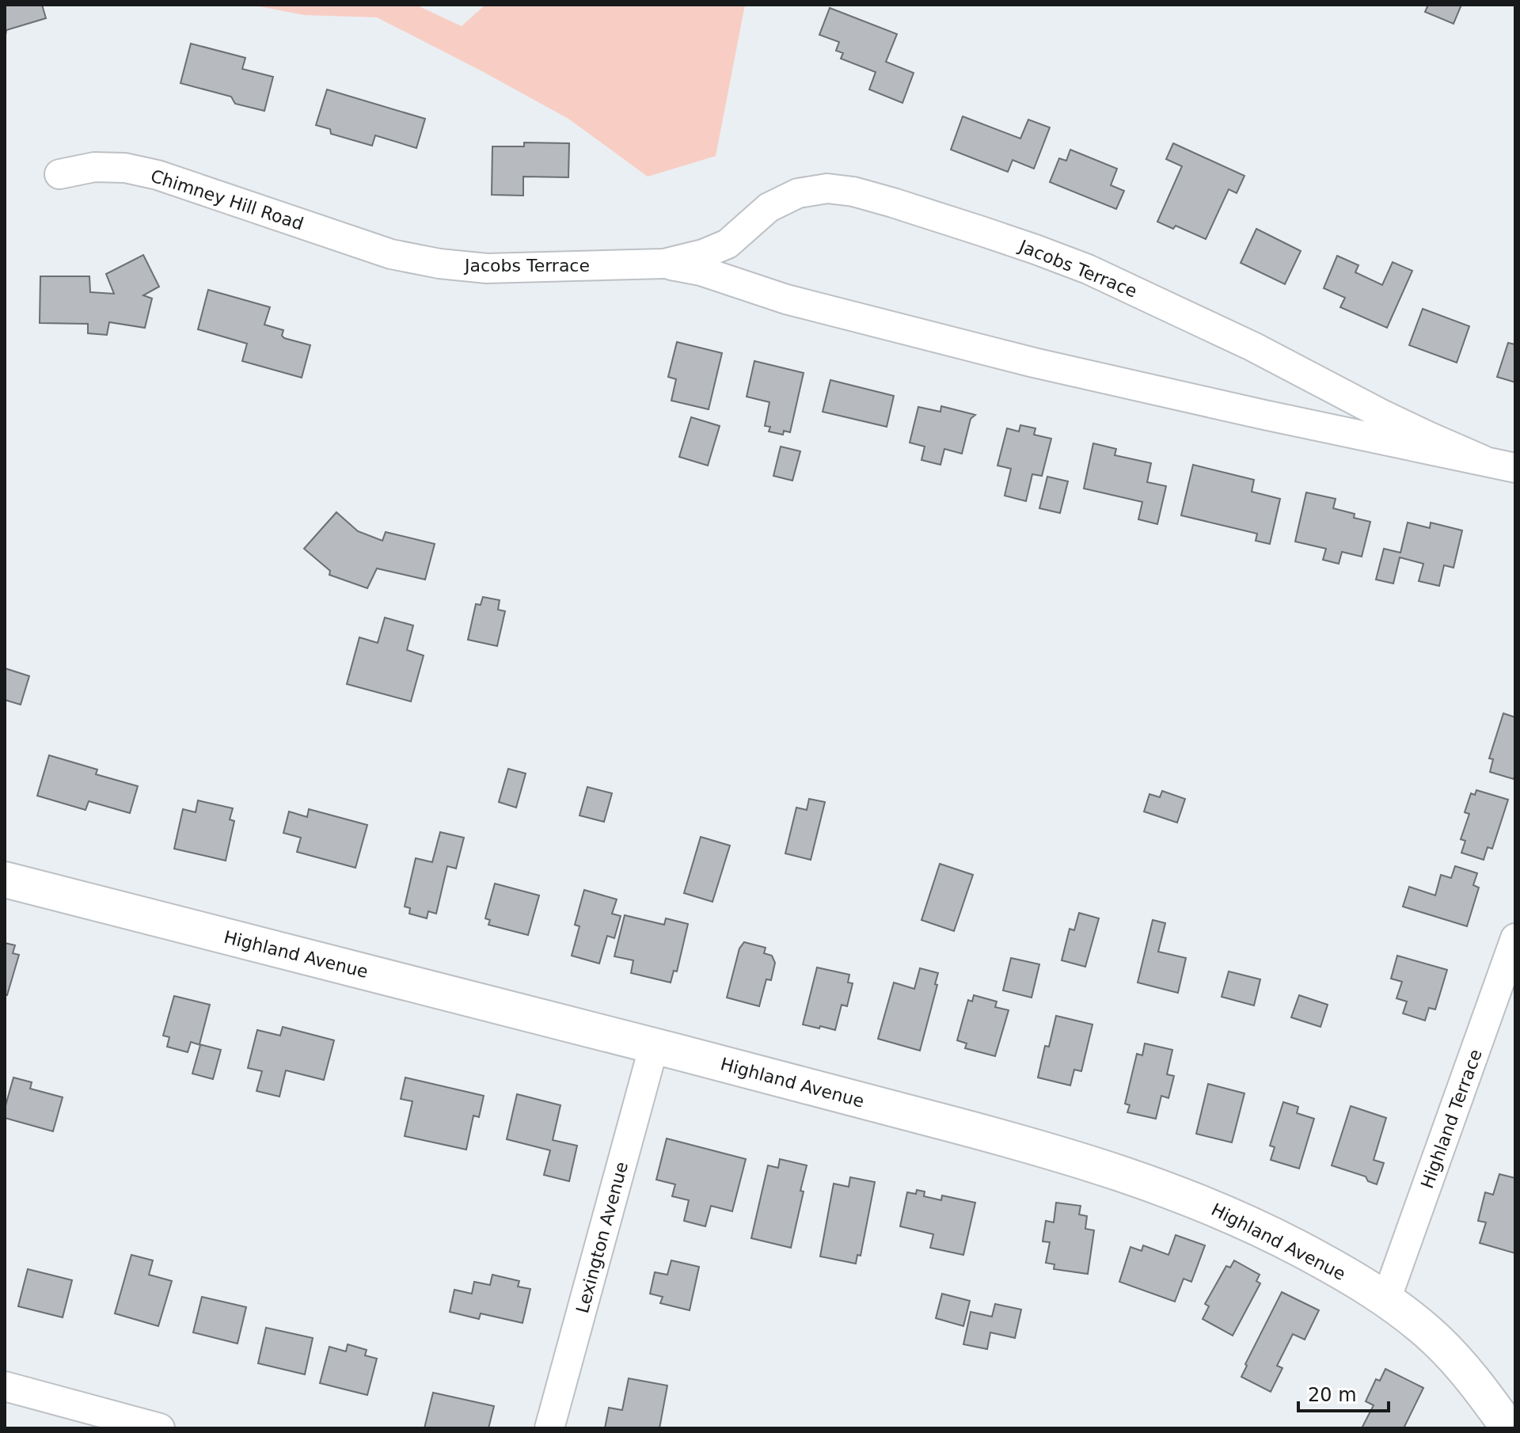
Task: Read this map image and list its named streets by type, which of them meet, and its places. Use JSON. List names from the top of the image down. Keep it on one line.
{"streets":{"street":["Chimney Hill Road","Jacobs Terrace","Highland Avenue","Highland Terrace","Lexington Avenue"]},"crossings":[["Chimney Hill Road","Jacobs Terrace"],["Highland Avenue","Highland Terrace"],["Highland Avenue","Lexington Avenue"]],"scale_bar":"20 m"}
